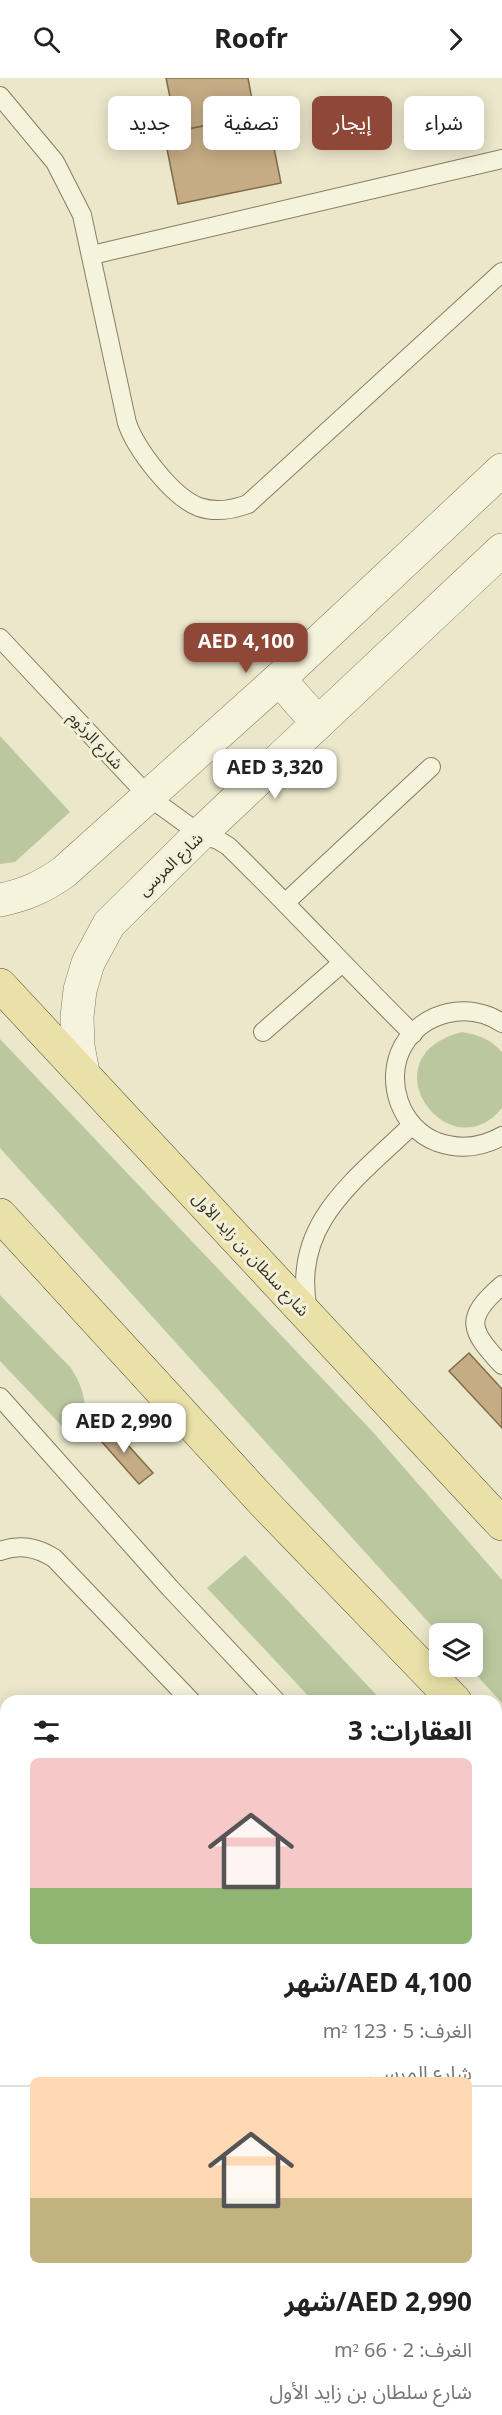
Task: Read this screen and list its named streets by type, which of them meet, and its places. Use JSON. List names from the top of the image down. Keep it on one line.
{"streets":{"main road":["شارع سلطان بن زايد الأول"],"street":["شارع المرسى"],"lane":["شارع الردُوم"]},"crossings":[["شارع الردُوم","شارع المرسى"],["شارع المرسى","شارع سلطان بن زايد الأول"]],"page":{"header":"Roofr","chip":["شراء","إيجار","تصفية","جديد"],"price":["AED 4,100","AED 3,320","AED 2,990"],"heading":"العقارات: 3","list":[{"name":"AED 4,100/شهر","note":"الغرف: 5 · 123 m² · شارع المرسى"},{"name":"AED 2,990/شهر","note":"الغرف: 2 · 66 m² · شارع سلطان بن زايد الأول"}]}}
